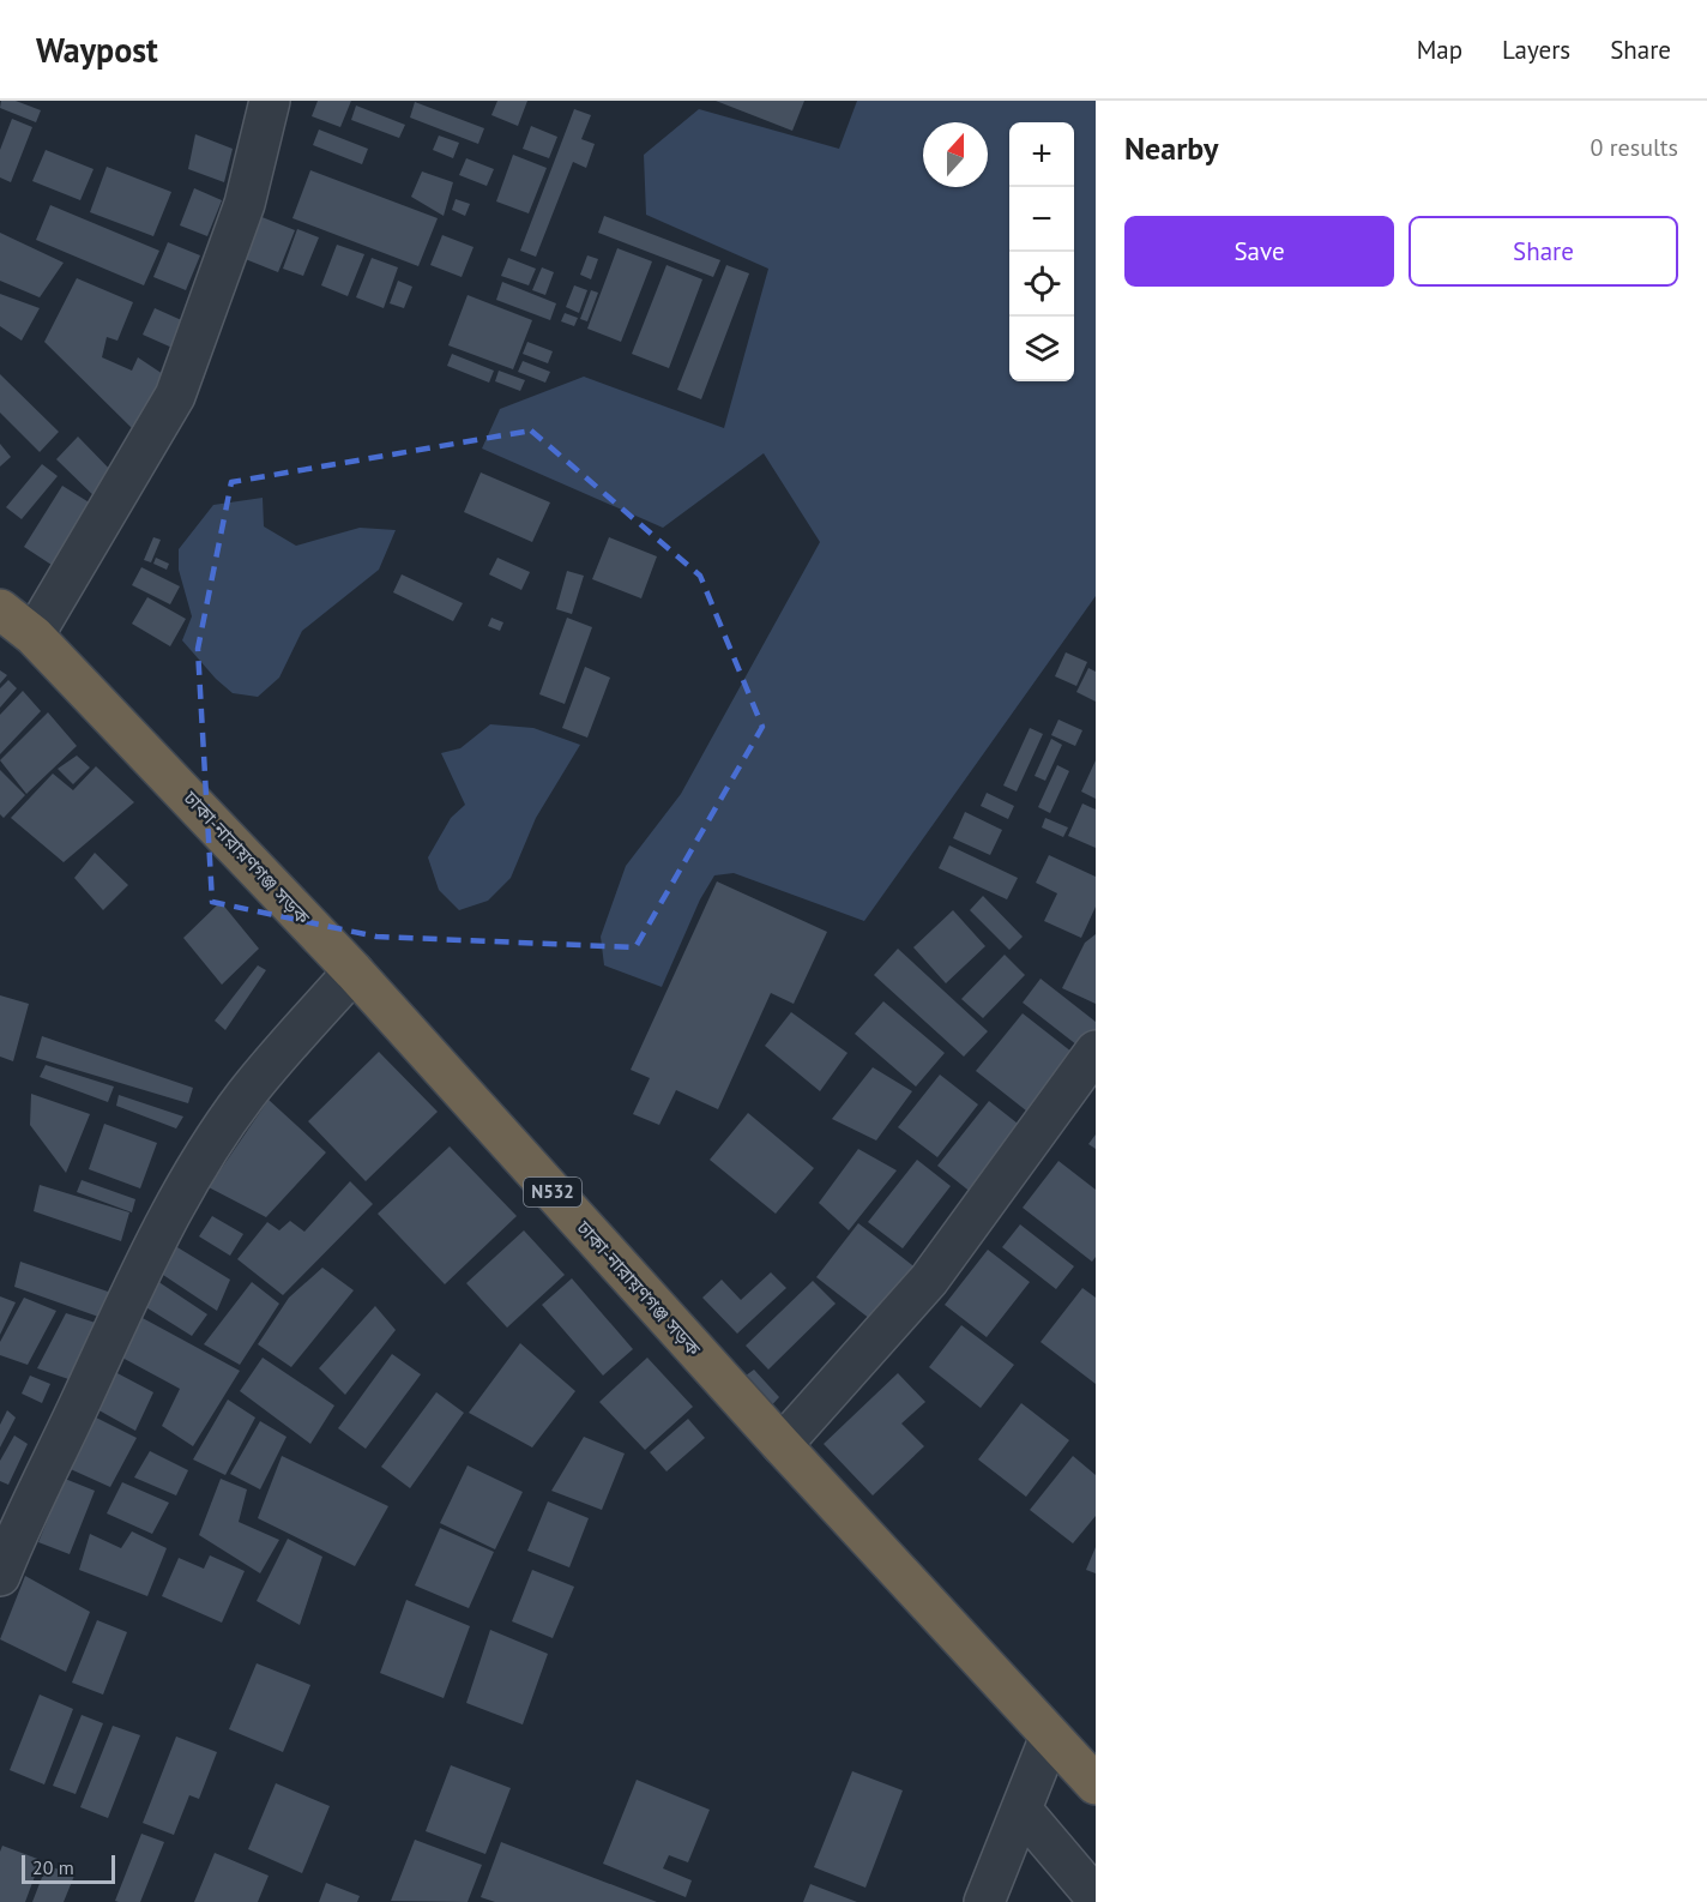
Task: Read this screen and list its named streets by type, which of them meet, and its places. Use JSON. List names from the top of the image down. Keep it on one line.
{"streets":{"highway":["ঢাকা-নারায়ণগঞ্জ সড়ক","N532"]},"scale_bar":"20 m","north":"top","page":{"header":"Waypost","nav":["Map","Layers","Share"],"heading":["Nearby","0 results"],"map_buttons":["+","−"],"buttons":["Save","Share"],"scale":"20 m"}}
